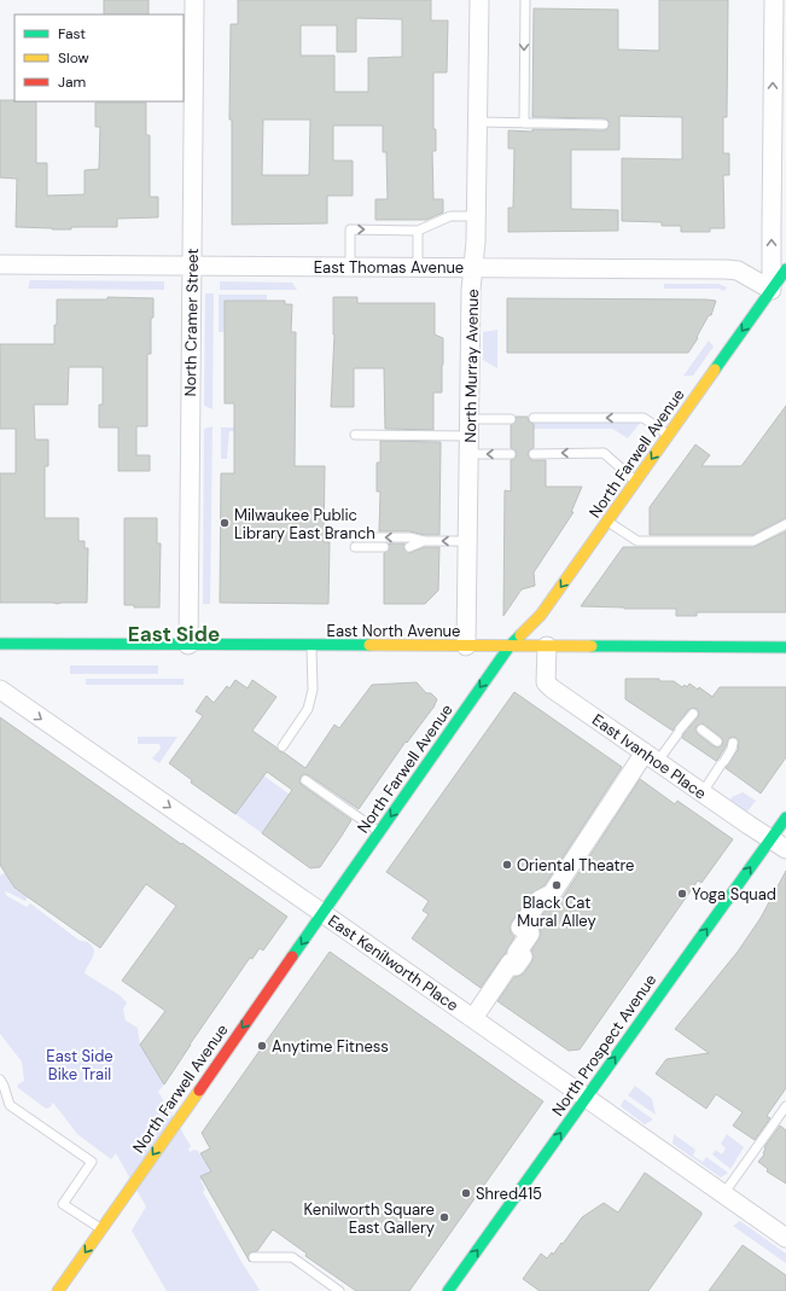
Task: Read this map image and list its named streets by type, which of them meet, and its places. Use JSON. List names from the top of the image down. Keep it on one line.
{"streets":{"main road":["North Farwell Avenue","East North Avenue","North Prospect Avenue"],"street":["East Thomas Avenue","North Cramer Street","North Murray Avenue","East Ivanhoe Place","East Kenilworth Place"]},"crossings":[["East Thomas Avenue","North Cramer Street"],["East Thomas Avenue","North Murray Avenue"],["East Thomas Avenue","North Farwell Avenue"],["North Cramer Street","East North Avenue"],["North Murray Avenue","East North Avenue"],["North Farwell Avenue","East North Avenue"],["North Farwell Avenue","East Kenilworth Place"],["East North Avenue","East Ivanhoe Place"],["East Ivanhoe Place","North Prospect Avenue"],["East Kenilworth Place","North Prospect Avenue"]],"one_way":["North Farwell Avenue","East Kenilworth Place","North Prospect Avenue"],"districts":["East Side"],"parks":["East Side Bike Trail"],"places":["Milwaukee Public Library East Branch","Oriental Theatre","Black Cat Mural Alley","Yoga Squad","Anytime Fitness","Shred415","Kenilworth Square East Gallery"],"legend":["Fast","Slow","Jam"]}
